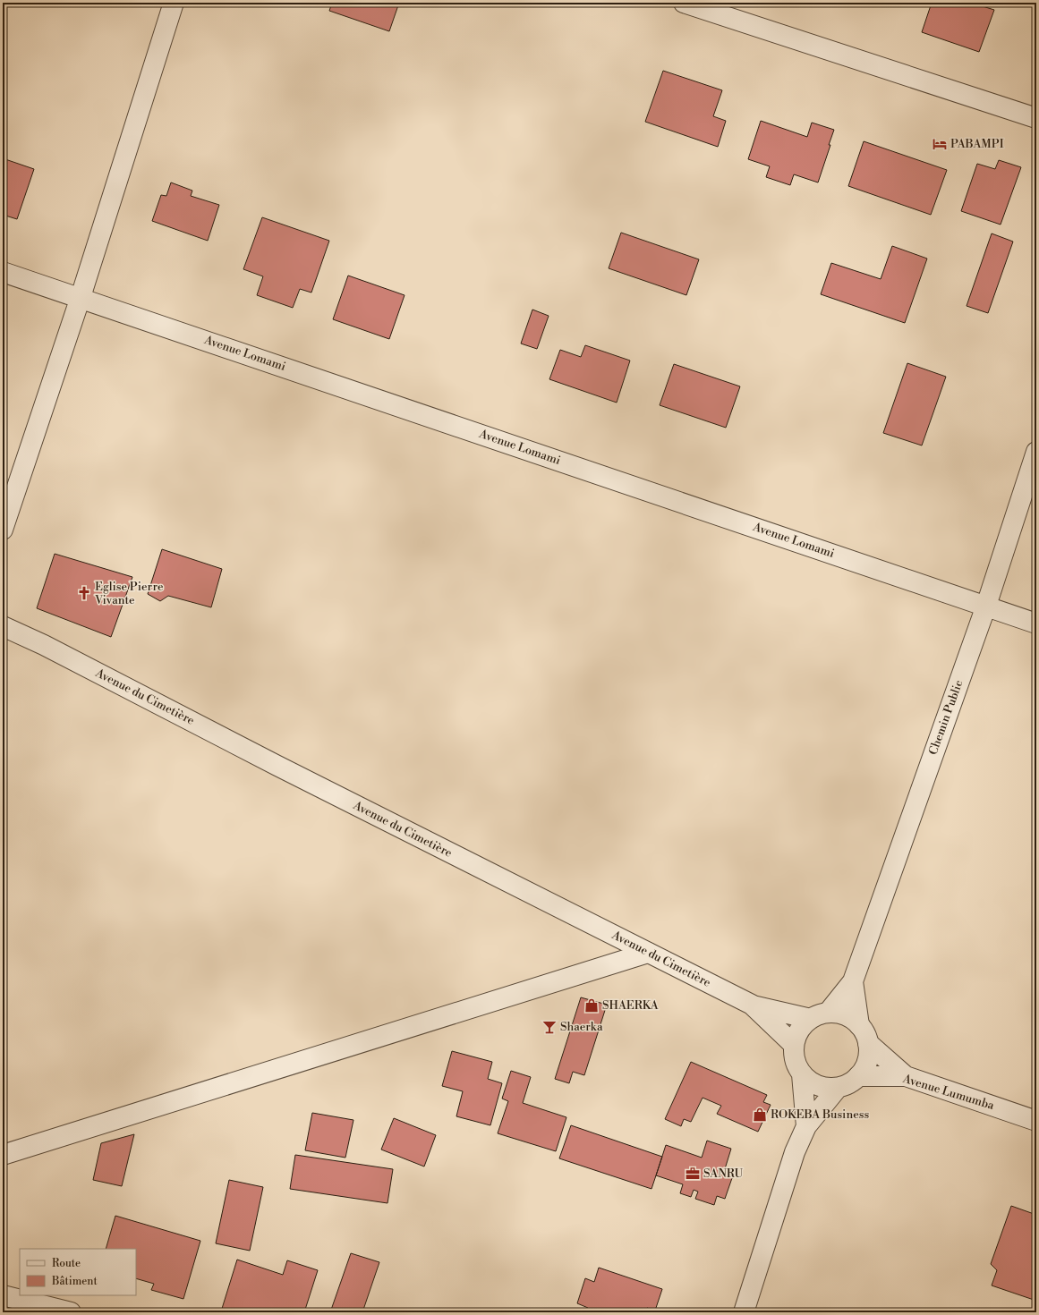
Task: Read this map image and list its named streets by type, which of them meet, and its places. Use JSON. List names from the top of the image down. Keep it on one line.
{"streets":{"street":["Avenue Lomami","Avenue du Cimetière","Chemin Public","Avenue Lumumba"]},"crossings":[["Avenue Lomami","Chemin Public"],["Avenue du Cimetière","Avenue Lumumba"]],"places":{"hotel":["PABAMPI"],"church":["Eglise Pierre Vivante"],"shop":["SHAERKA","ROKEBA Business"],"bar":["Shaerka"],"office":["SANRU"]},"legend":["Route","Bâtiment"]}
